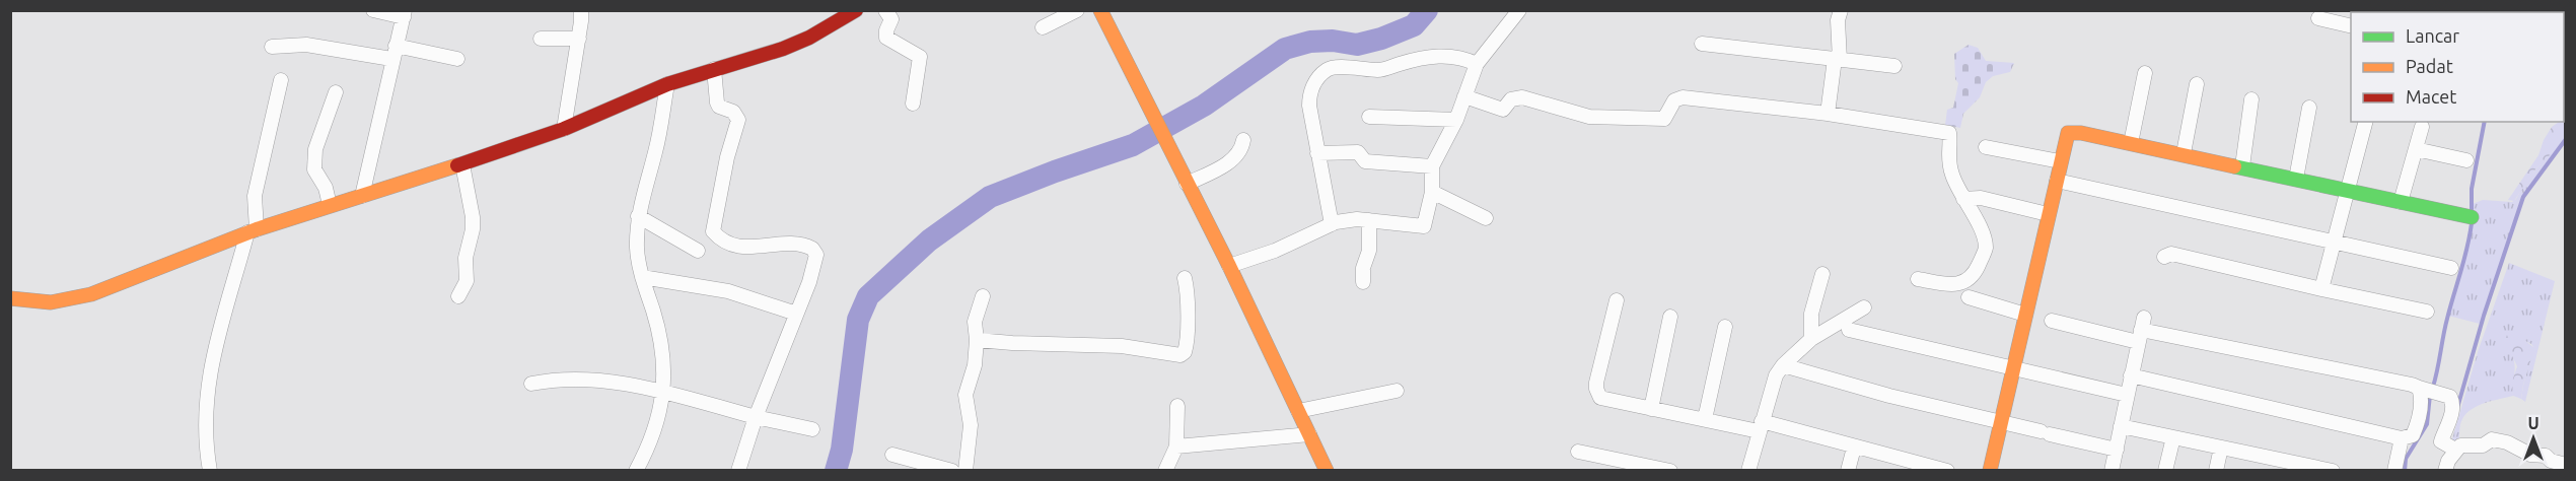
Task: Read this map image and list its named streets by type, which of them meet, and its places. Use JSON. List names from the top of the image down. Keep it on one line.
{"legend":["Lancar","Padat","Macet"],"north":"top"}
